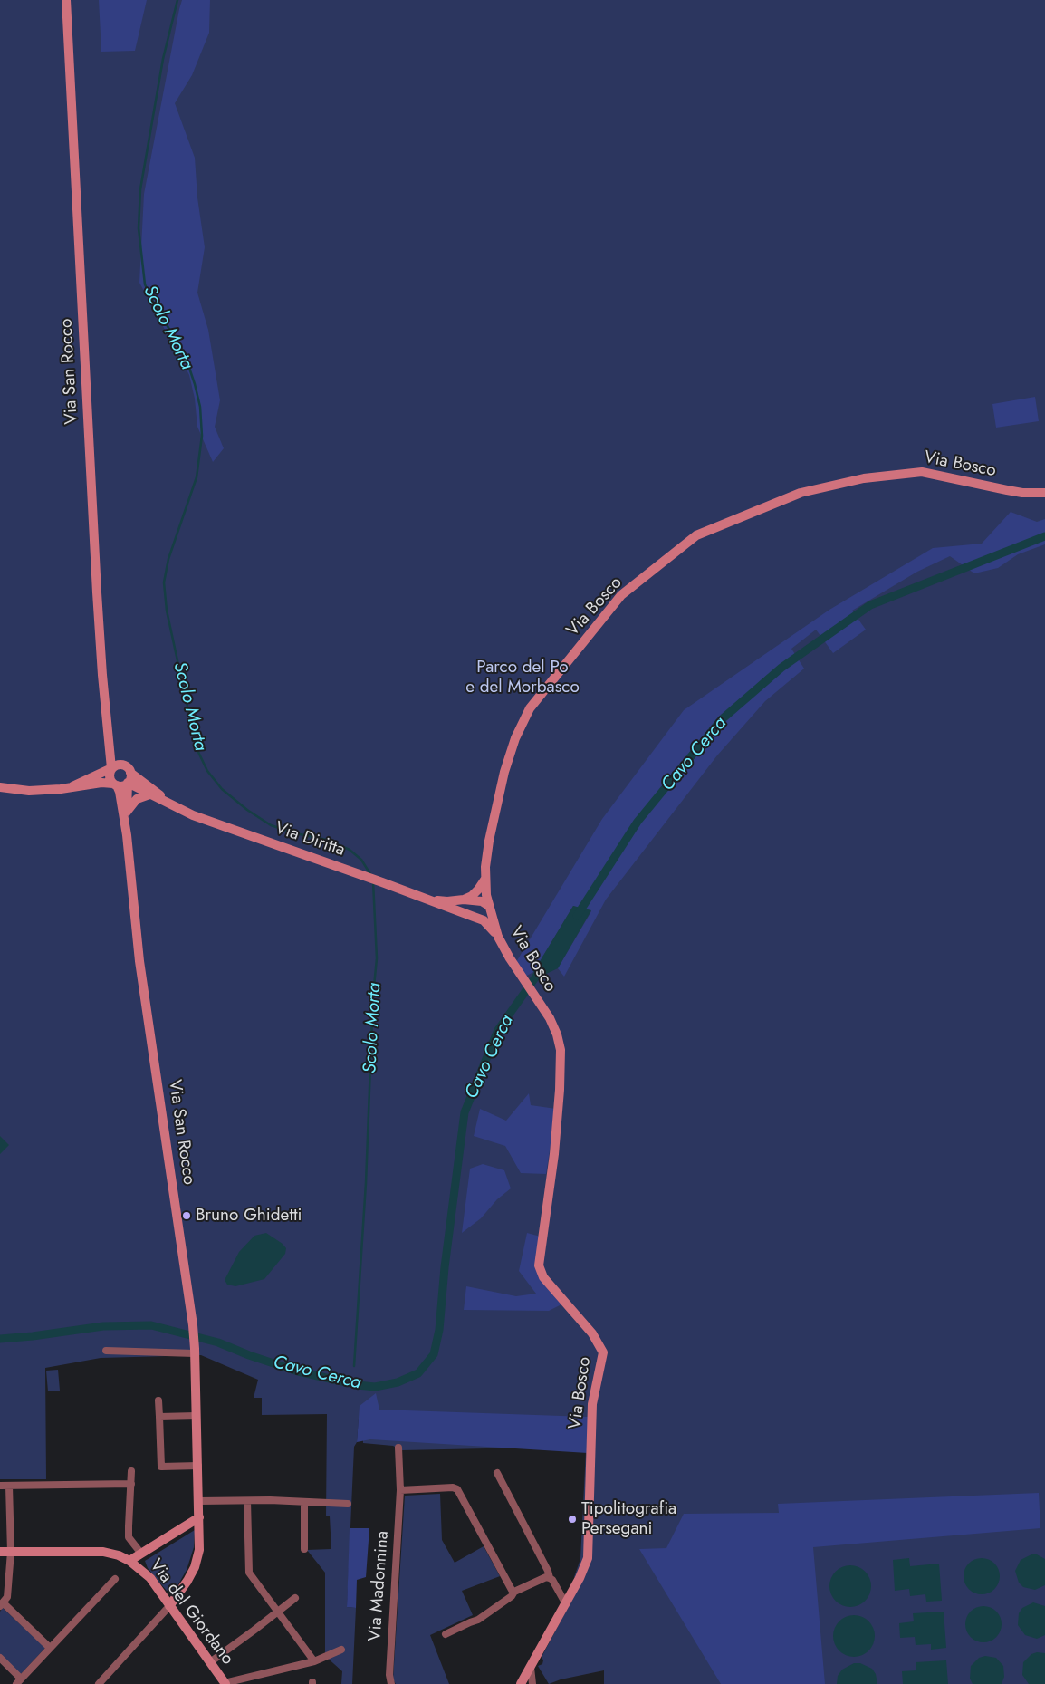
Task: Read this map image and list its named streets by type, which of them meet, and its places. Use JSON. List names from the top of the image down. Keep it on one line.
{"streets":{"street":["Via San Rocco","Via Bosco","Via Diritta","Via Madonnina","Via del Giordano"]},"crossings":[["Via San Rocco","Via Diritta"],["Via San Rocco","Via del Giordano"],["Via Bosco","Via Diritta"]],"water":["Scolo Morta","Cavo Cerca"],"parks":["Parco del Po e del Morbasco"],"places":["Bruno Ghidetti","Tipolitografia Persegani"]}
